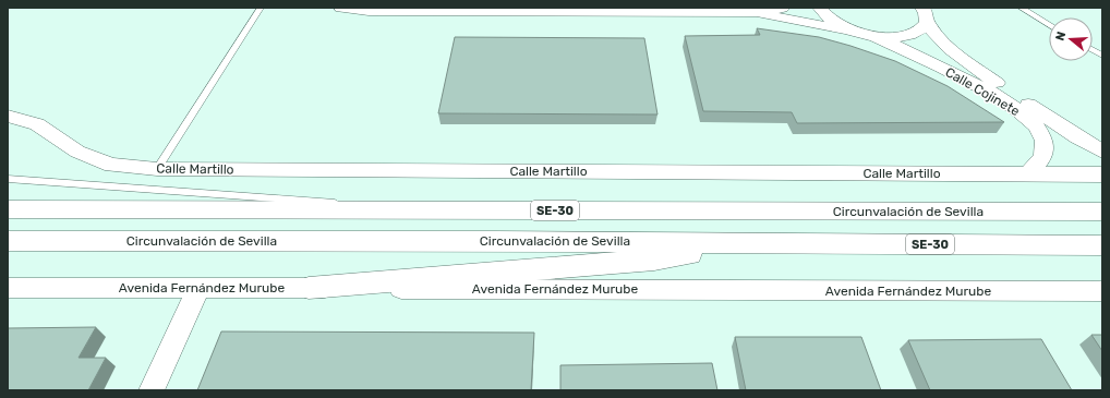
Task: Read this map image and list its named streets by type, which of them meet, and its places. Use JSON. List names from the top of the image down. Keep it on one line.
{"streets":{"highway":["SE-30","Circunvalación de Sevilla"],"street":["Calle Cojinete","Calle Martillo","Avenida Fernández Murube"]},"crossings":[["Calle Cojinete","Calle Martillo"]],"north":"left"}
